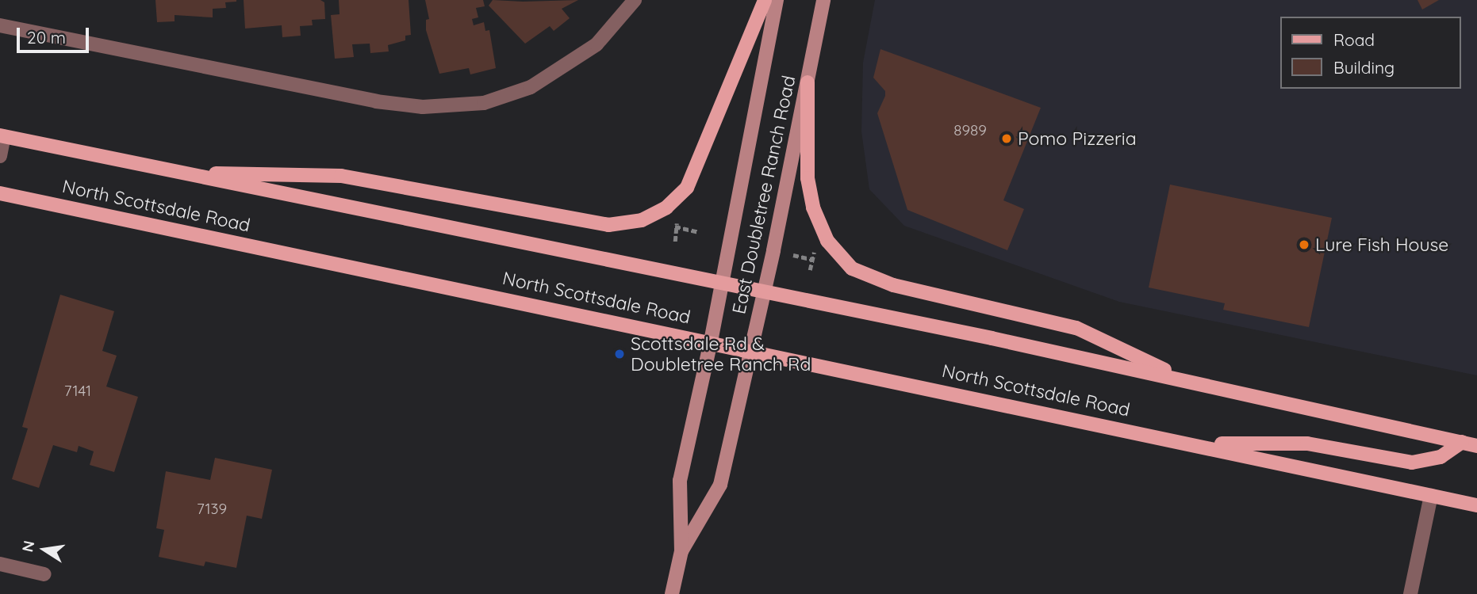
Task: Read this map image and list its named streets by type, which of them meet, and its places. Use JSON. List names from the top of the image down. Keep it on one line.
{"streets":{"main road":["East Doubletree Ranch Road","North Scottsdale Road"]},"crossings":[["East Doubletree Ranch Road","North Scottsdale Road"]],"places":["Pomo Pizzeria","Lure Fish House","Scottsdale Rd & Doubletree Ranch Rd"],"house_numbers":["8989","7141","7139"],"legend":["Road","Building"],"scale_bar":"20 m","north":"left"}
